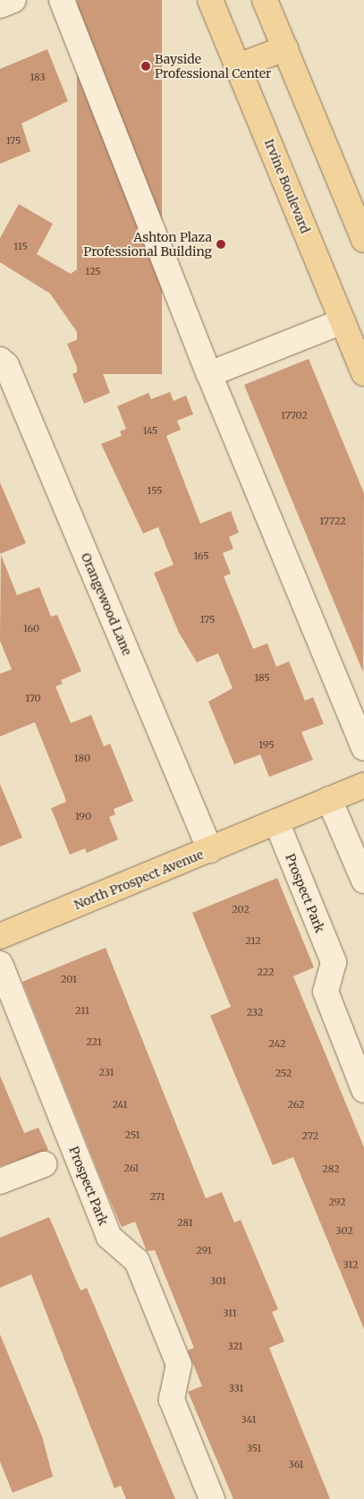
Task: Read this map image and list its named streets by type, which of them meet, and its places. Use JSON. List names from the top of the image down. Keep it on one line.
{"streets":{"main road":["Irvine Boulevard","North Prospect Avenue"],"street":["Orangewood Lane","Prospect Park"]},"crossings":[["Orangewood Lane","North Prospect Avenue"],["North Prospect Avenue","Prospect Park"]],"places":["Bayside Professional Center","Ashton Plaza Professional Building"],"house_numbers":["183","175","115","125","17702","145","155","17722","165","175","160","185","170","195","180","190","202","212","222","201","211","232","221","242","231","252","241","262","251","272","261","282","271","292","281","302","291","312","301","311","321","331","341","351","361"]}
